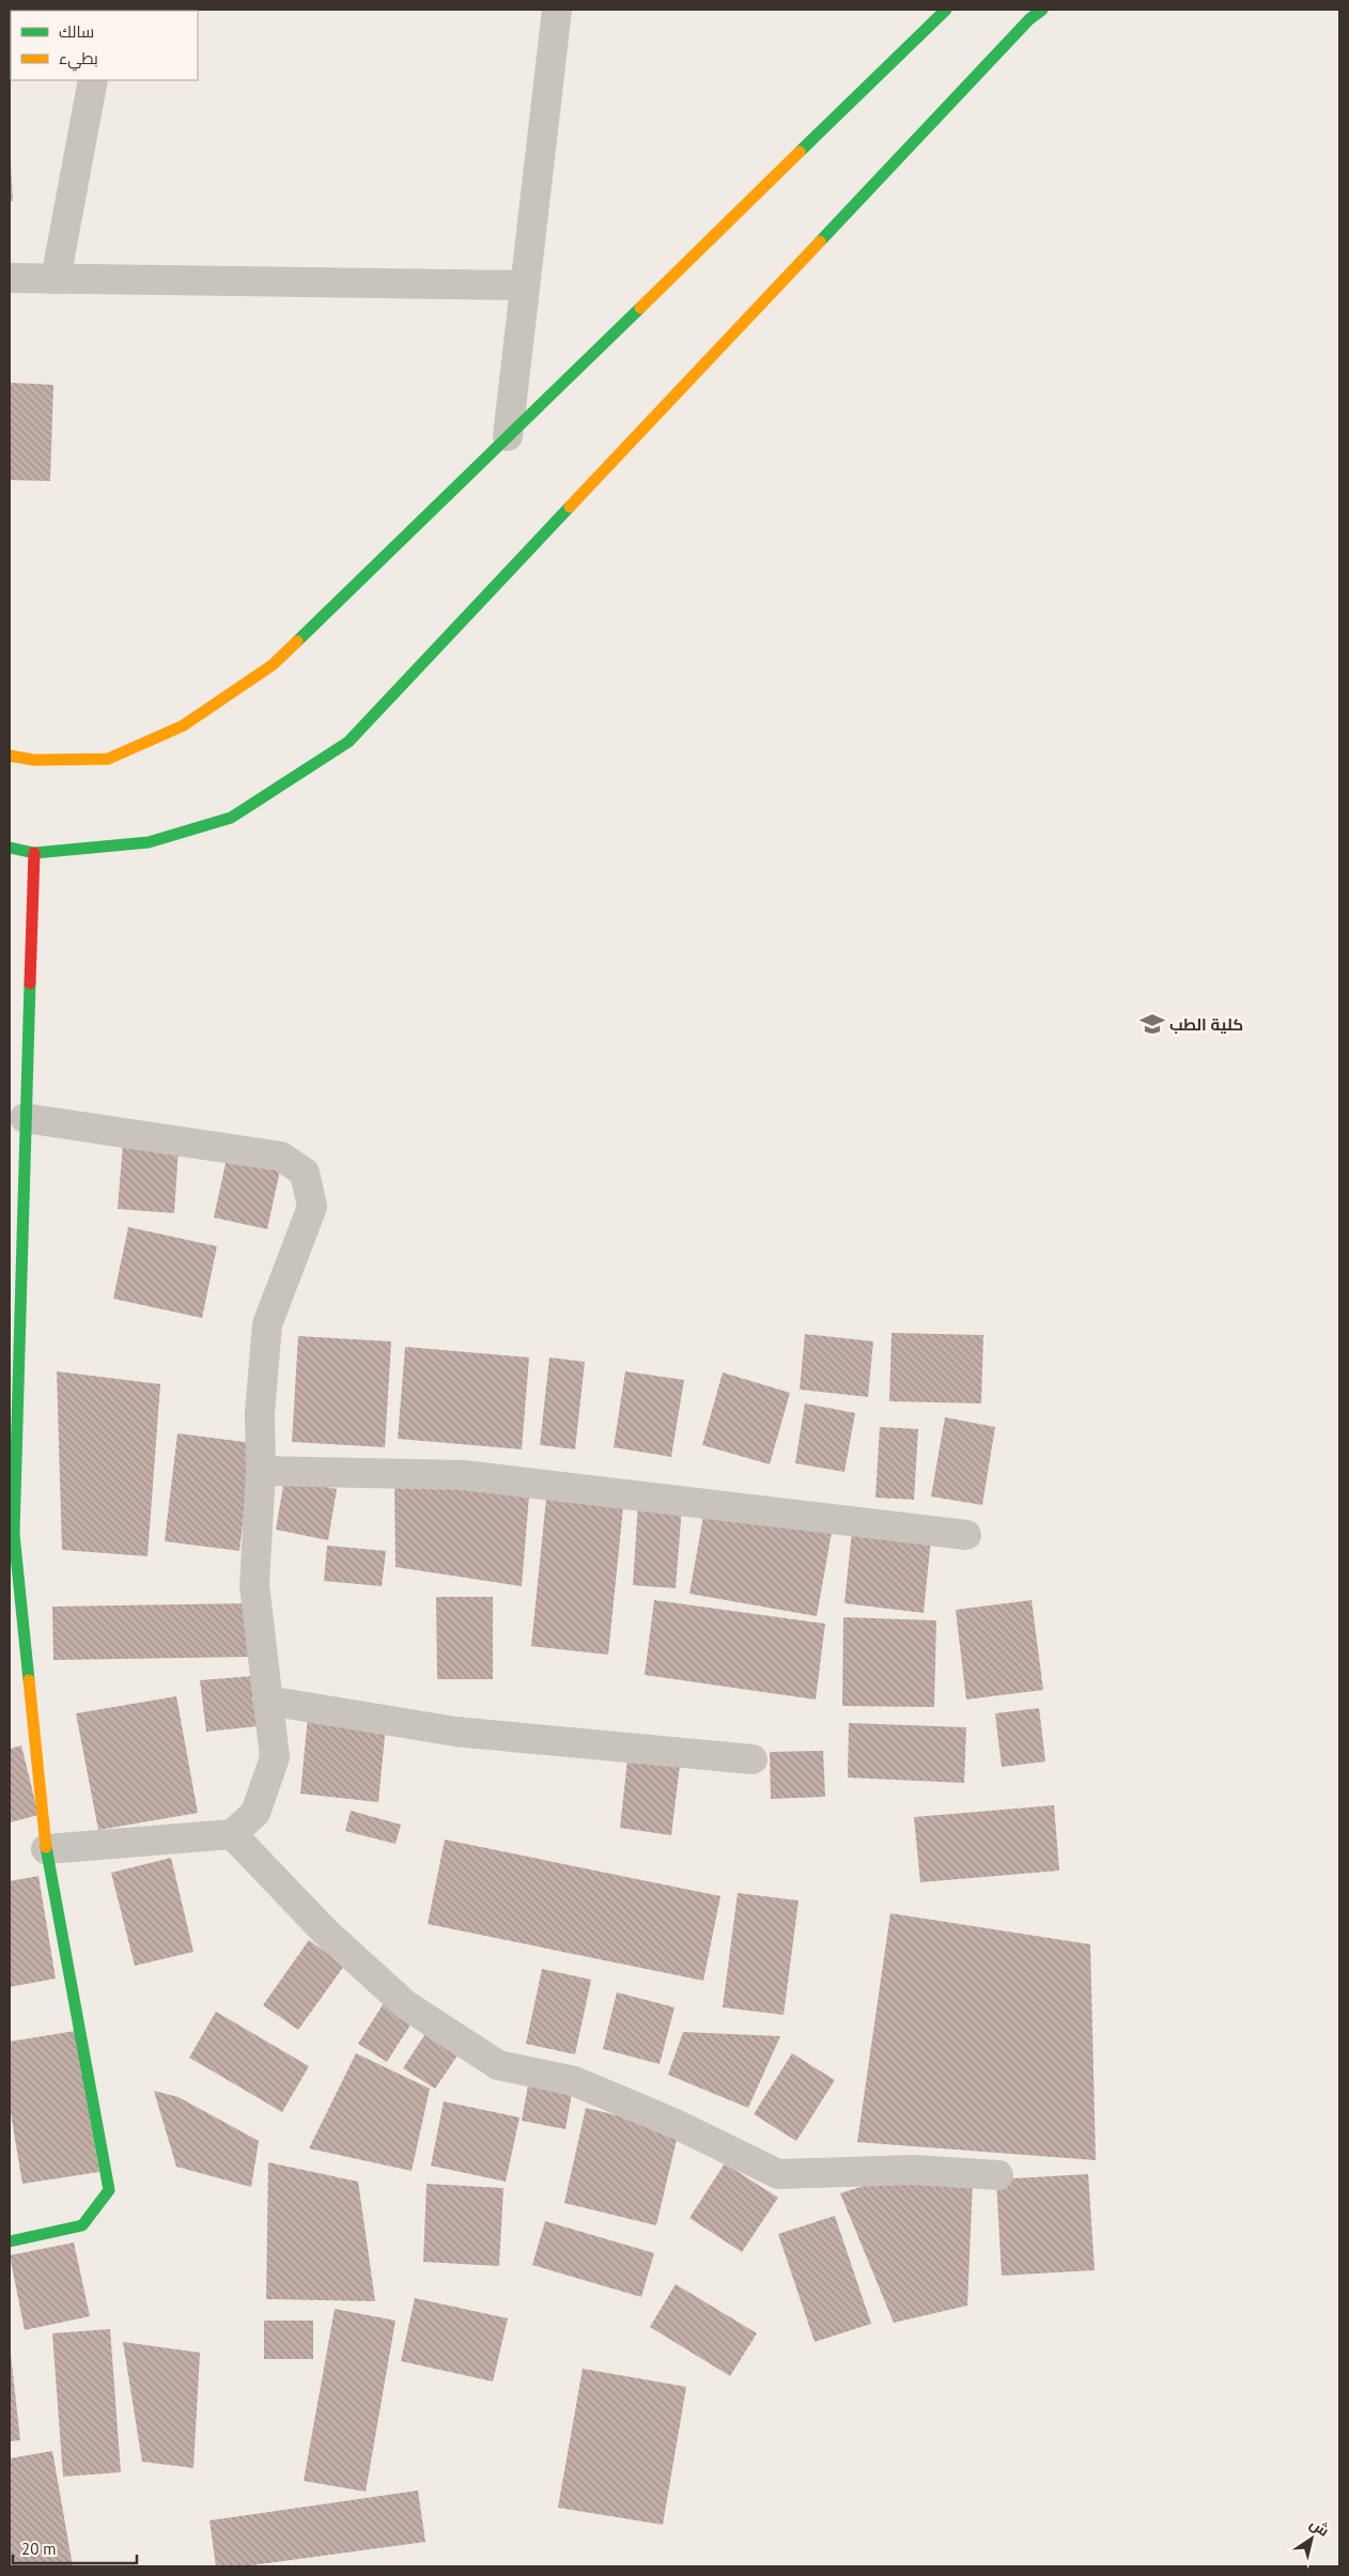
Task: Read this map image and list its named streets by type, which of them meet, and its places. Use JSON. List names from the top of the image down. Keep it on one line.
{"places":{"school or university":["كلية الطب"]},"legend":["سالك","بطيء"],"scale_bar":"20 m","north":"top right"}
